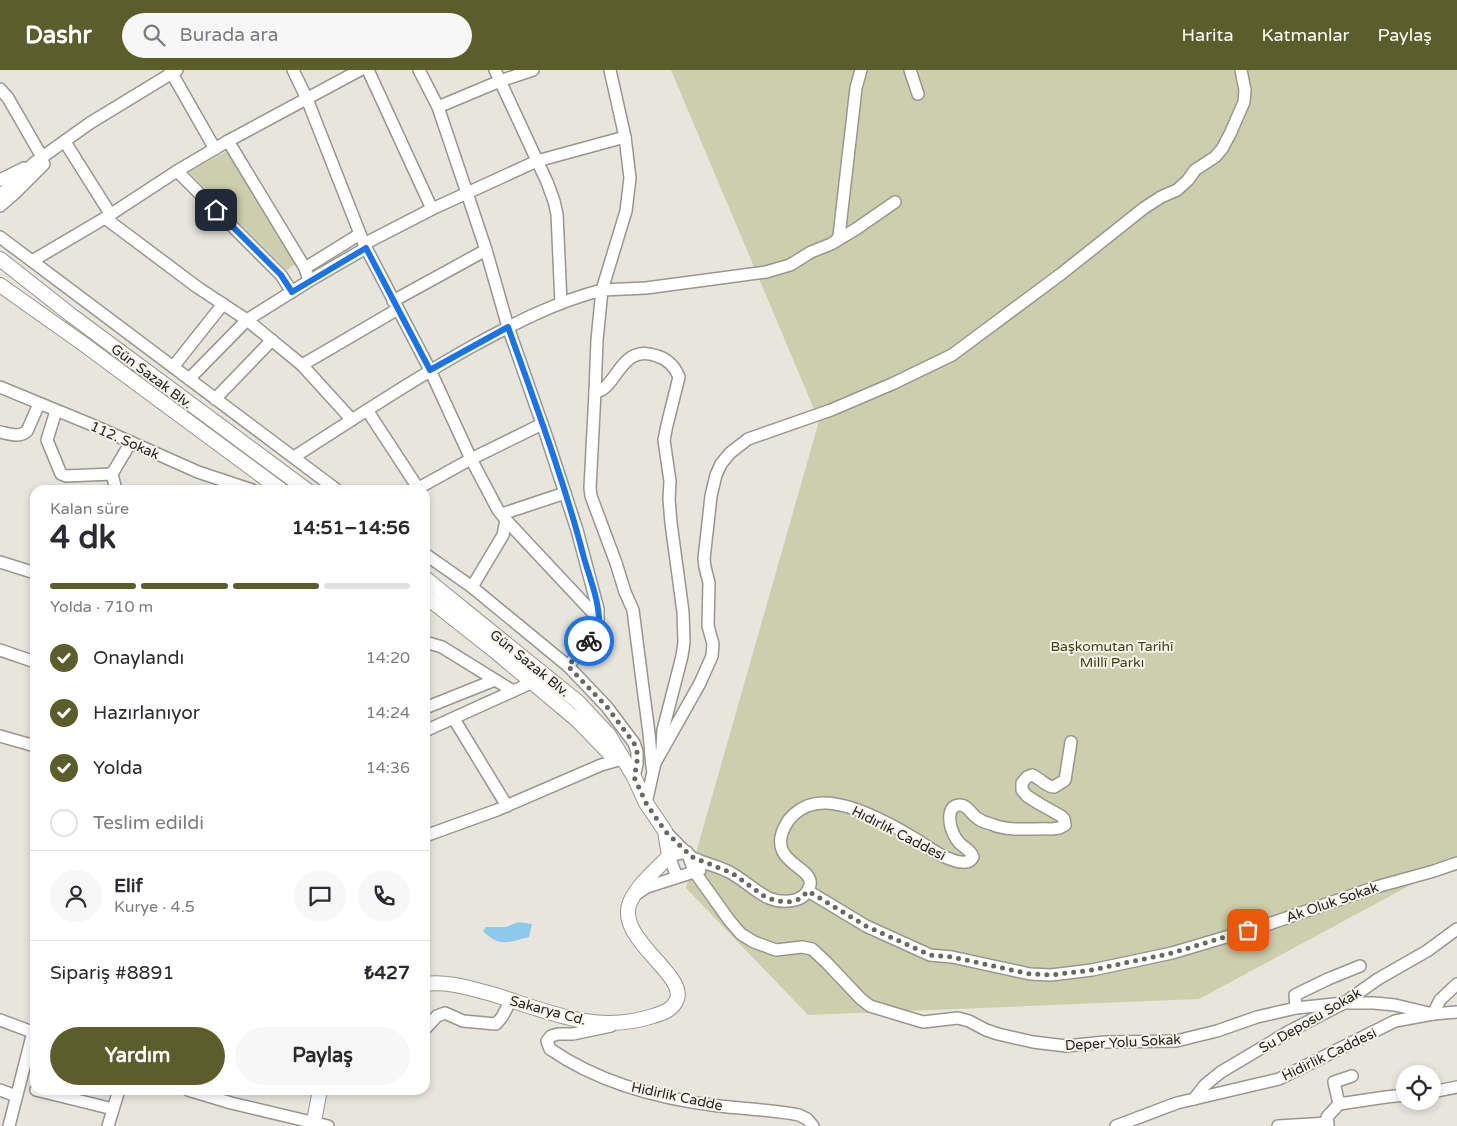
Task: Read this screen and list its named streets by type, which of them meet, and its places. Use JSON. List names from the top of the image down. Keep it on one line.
{"streets":{"main road":["Gün Sazak Blv.","Sakarya Cd."],"street":["112. Sokak","Hıdırlık Caddesi","Ak Oluk Sokak","Su Deposu Sokak","Deper Yolu Sokak","Hidirlik Caddesi","Hidirlik Cadde"]},"crossings":[["Hıdırlık Caddesi","Ak Oluk Sokak"],["Sakarya Cd.","Hidirlik Cadde"],["Su Deposu Sokak","Deper Yolu Sokak"],["Su Deposu Sokak","Hidirlik Caddesi"],["Deper Yolu Sokak","Hidirlik Caddesi"]],"parks":["Başkomutan Tarihî Millî Parkı"],"page":{"header":"Dashr","search":"Burada ara","nav":["Harita","Katmanlar","Paylaş"],"heading":["4 dk","Kalan süre","14:51–14:56"],"panel":["Elif","Kurye · 4.5","Sipariş #8891","₺427"],"bar":"Yolda · 710 m","list":[["Onaylandı","14:20"],["Hazırlanıyor","14:24"],["Yolda","14:36"],"Teslim edildi"],"buttons":["Yardım","Paylaş"]}}
